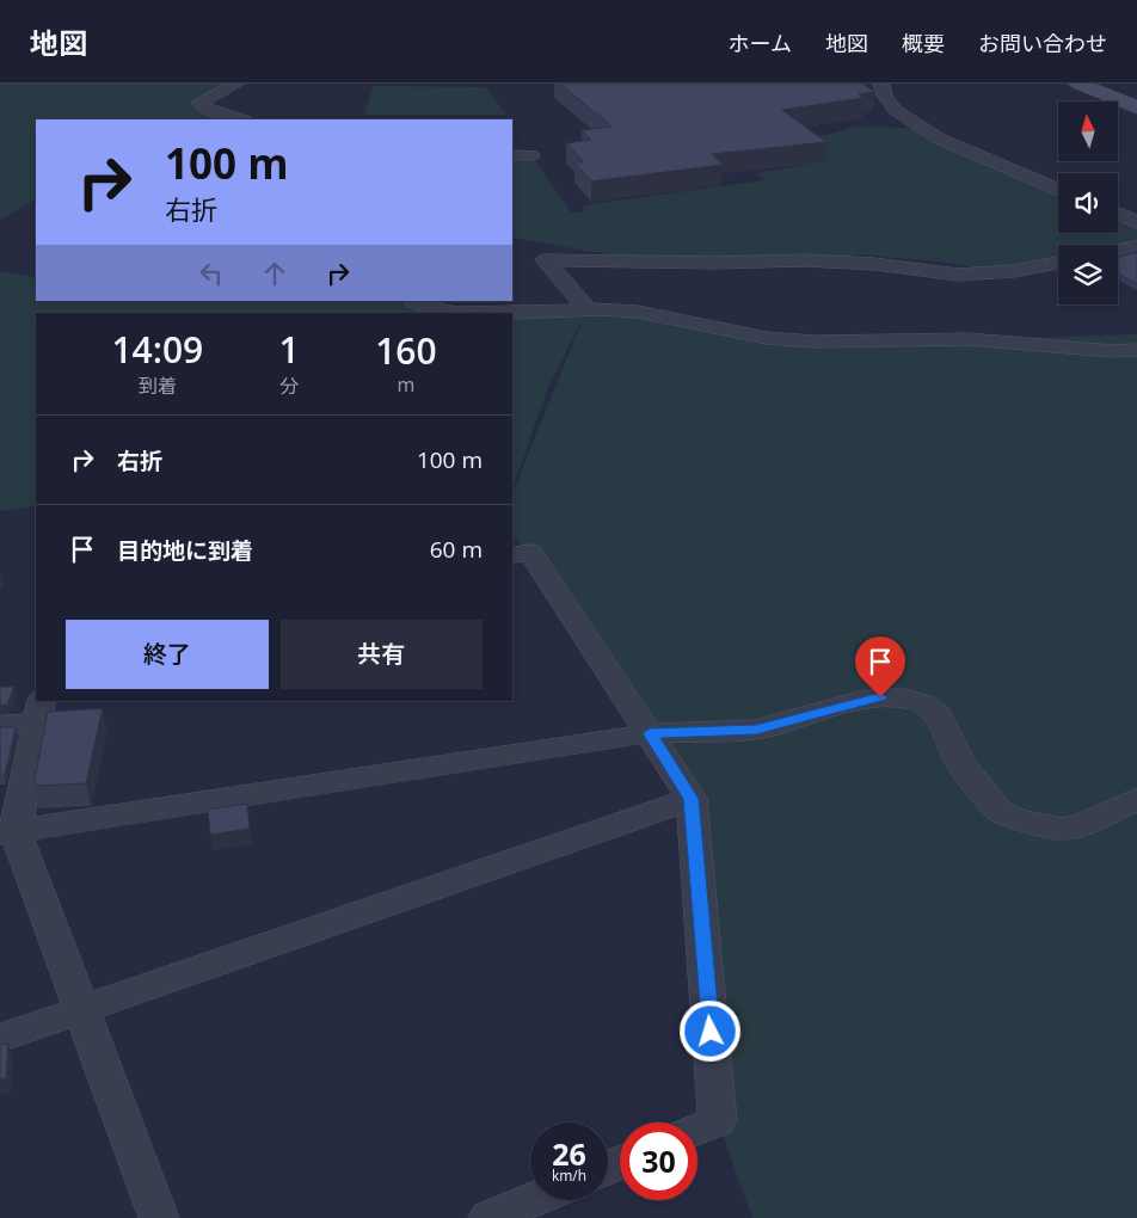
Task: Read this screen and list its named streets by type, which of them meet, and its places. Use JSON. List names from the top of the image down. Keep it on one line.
{"north":"top","page":{"header":"地図","nav":["ホーム","地図","概要","お問い合わせ"],"turn":["100 m","右折"],"eta":["14:09","到着","1","分","160","m"],"list":[{"name":"右折","value":"100 m"},{"name":"目的地に到着","value":"60 m"}],"buttons":["終了","共有"],"speed":"26 km/h","limit":"30"}}
